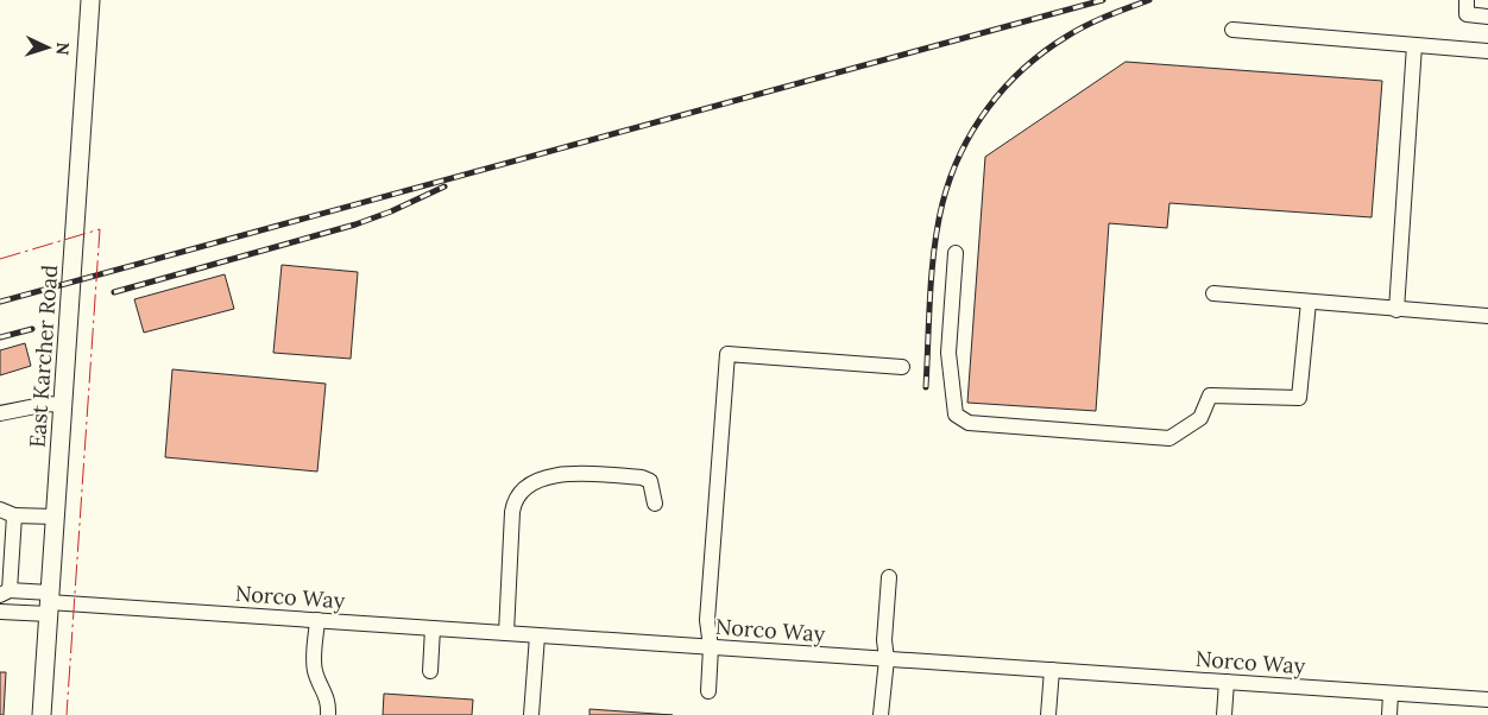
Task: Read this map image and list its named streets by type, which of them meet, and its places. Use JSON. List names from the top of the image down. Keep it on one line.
{"streets":{"main road":["East Karcher Road"],"street":["Norco Way"]},"crossings":[["East Karcher Road","Norco Way"]],"north":"right"}
